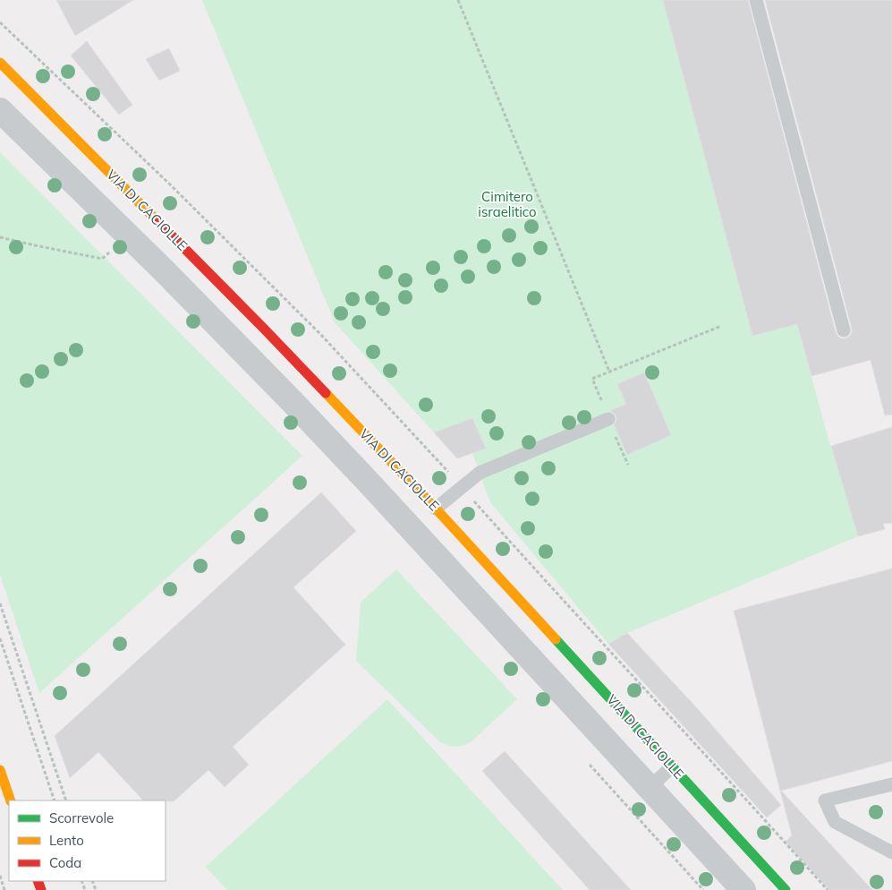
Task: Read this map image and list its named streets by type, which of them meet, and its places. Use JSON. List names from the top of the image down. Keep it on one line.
{"streets":{"street":["VIA DI CACIOLLE"]},"parks":["Cimitero israelitico"],"legend":["Scorrevole","Lento","Coda"]}
